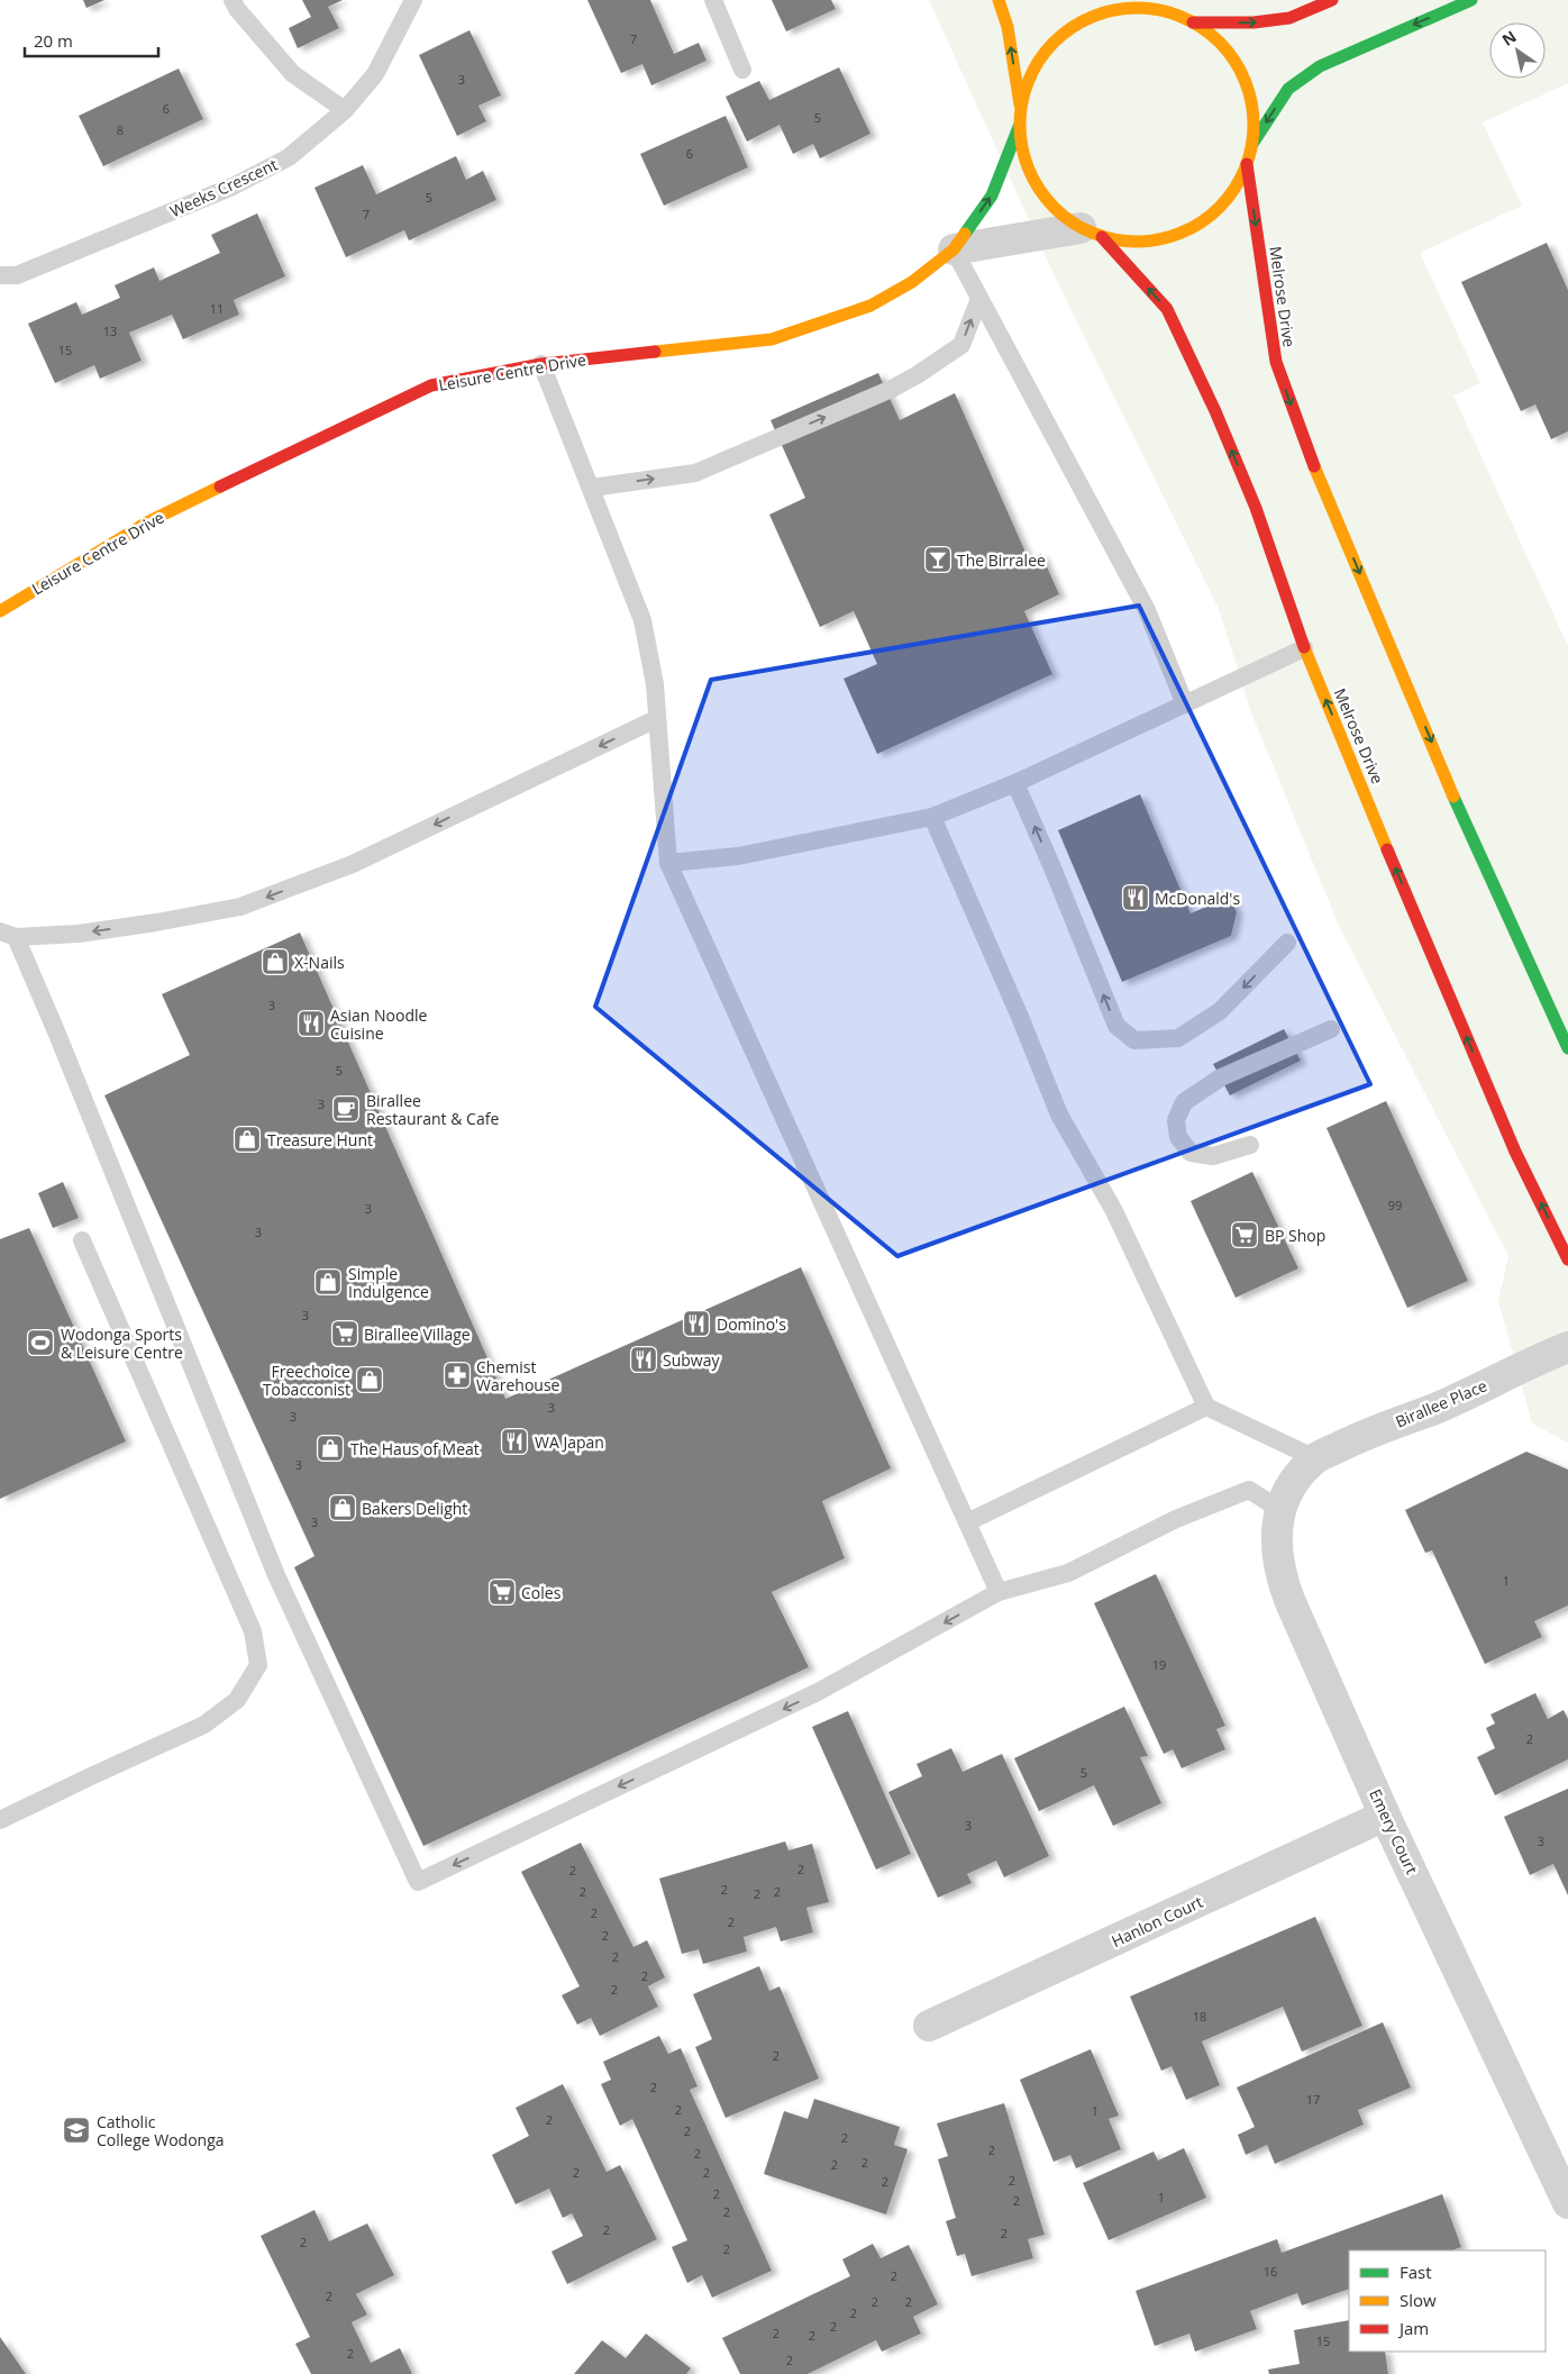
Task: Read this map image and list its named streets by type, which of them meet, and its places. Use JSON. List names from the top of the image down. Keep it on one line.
{"streets":{"main road":["Melrose Drive","Leisure Centre Drive"],"street":["Birallee Place","Emery Court","Hanlon Court"],"lane":["Weeks Crescent"]},"crossings":[["Melrose Drive","Leisure Centre Drive"],["Birallee Place","Emery Court"],["Emery Court","Hanlon Court"]],"places":{"bar":["The Birralee"],"restaurant":["McDonald's","Asian Noodle Cuisine","Domino's","Subway","WA Japan"],"shop":["X-Nails","Treasure Hunt","Simple Indulgence","Freechoice Tobacconist","The Haus of Meat","Bakers Delight"],"cafe":["Birallee Restaurant & Cafe"],"supermarket":["BP Shop","Birallee Village","Coles"],"sports":["Wodonga Sports & Leisure Centre"],"pharmacy":["Chemist Warehouse"],"school or university":["Catholic College Wodonga"]},"house_numbers":["7","3","6","5","8","6","5","7","11","13","15","3","5","3","99","3","3","3","3","3","3","3","1","19","2","5","3","3","2","2","2","2","2","2","2","2","2","2","2","2","18","2","2","17","2","1","2","2","2","2","2","2","2","2","2","2","2","2","1","2","2","2","2","2","2","16","2","2","2","2","2","2","2","2","15","2","2"],"legend":["Fast","Slow","Jam"],"scale_bar":"20 m","north":"top left"}
